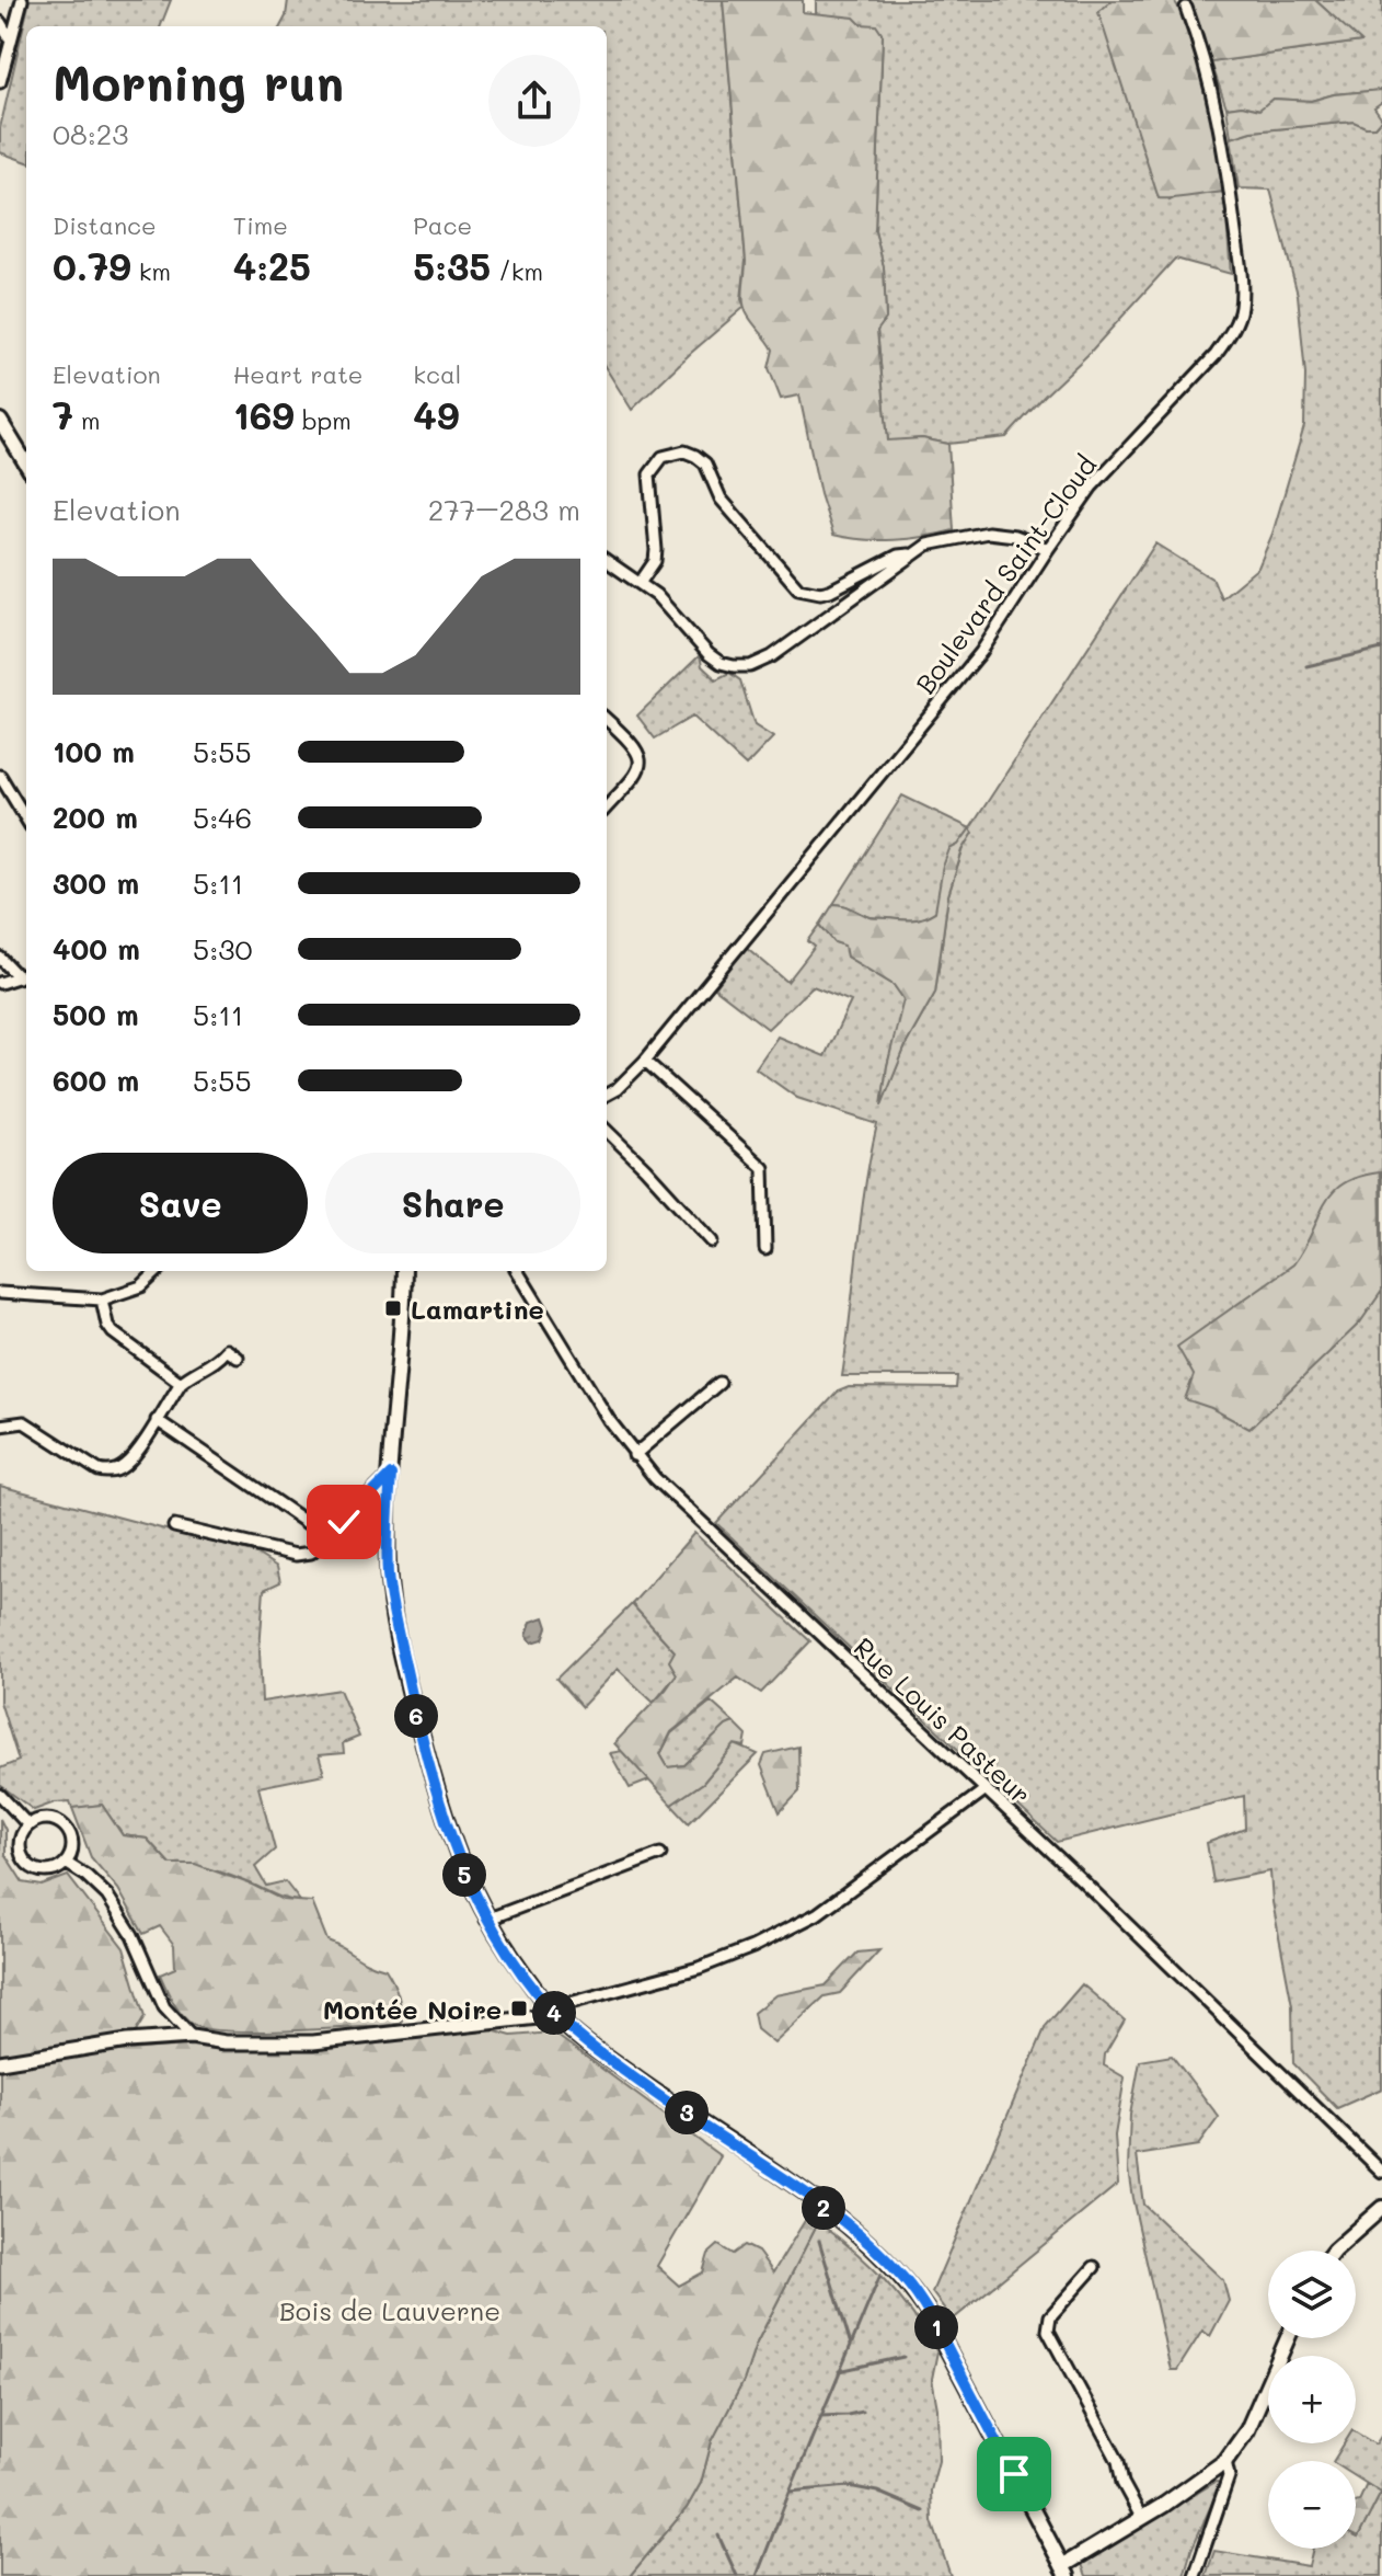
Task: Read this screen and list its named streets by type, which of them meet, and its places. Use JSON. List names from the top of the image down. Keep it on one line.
{"streets":{"street":["Boulevard Saint-Cloud","Rue Louis Pasteur"]},"parks":["Bois de Lauverne"],"places":{"transit":["Lamartine","Montée Noire"]},"page":{"heading":["Morning run","08:23"],"stats":[["Distance","0.79 km"],["Time","4:25"],["Pace","5:35 /km"],["Elevation","7 m"],["Heart rate","169 bpm"],["kcal","49"]],"chart":["Elevation","277–283 m"],"list":[{"name":"100 m","note":"5:55"},{"name":"200 m","note":"5:46"},{"name":"300 m","note":"5:11"},{"name":"400 m","note":"5:30"},{"name":"500 m","note":"5:11"},{"name":"600 m","note":"5:55"}],"buttons":["Save","Share"],"pins":["6","5","4","3","2","1"],"map_buttons":["+","−"]}}
